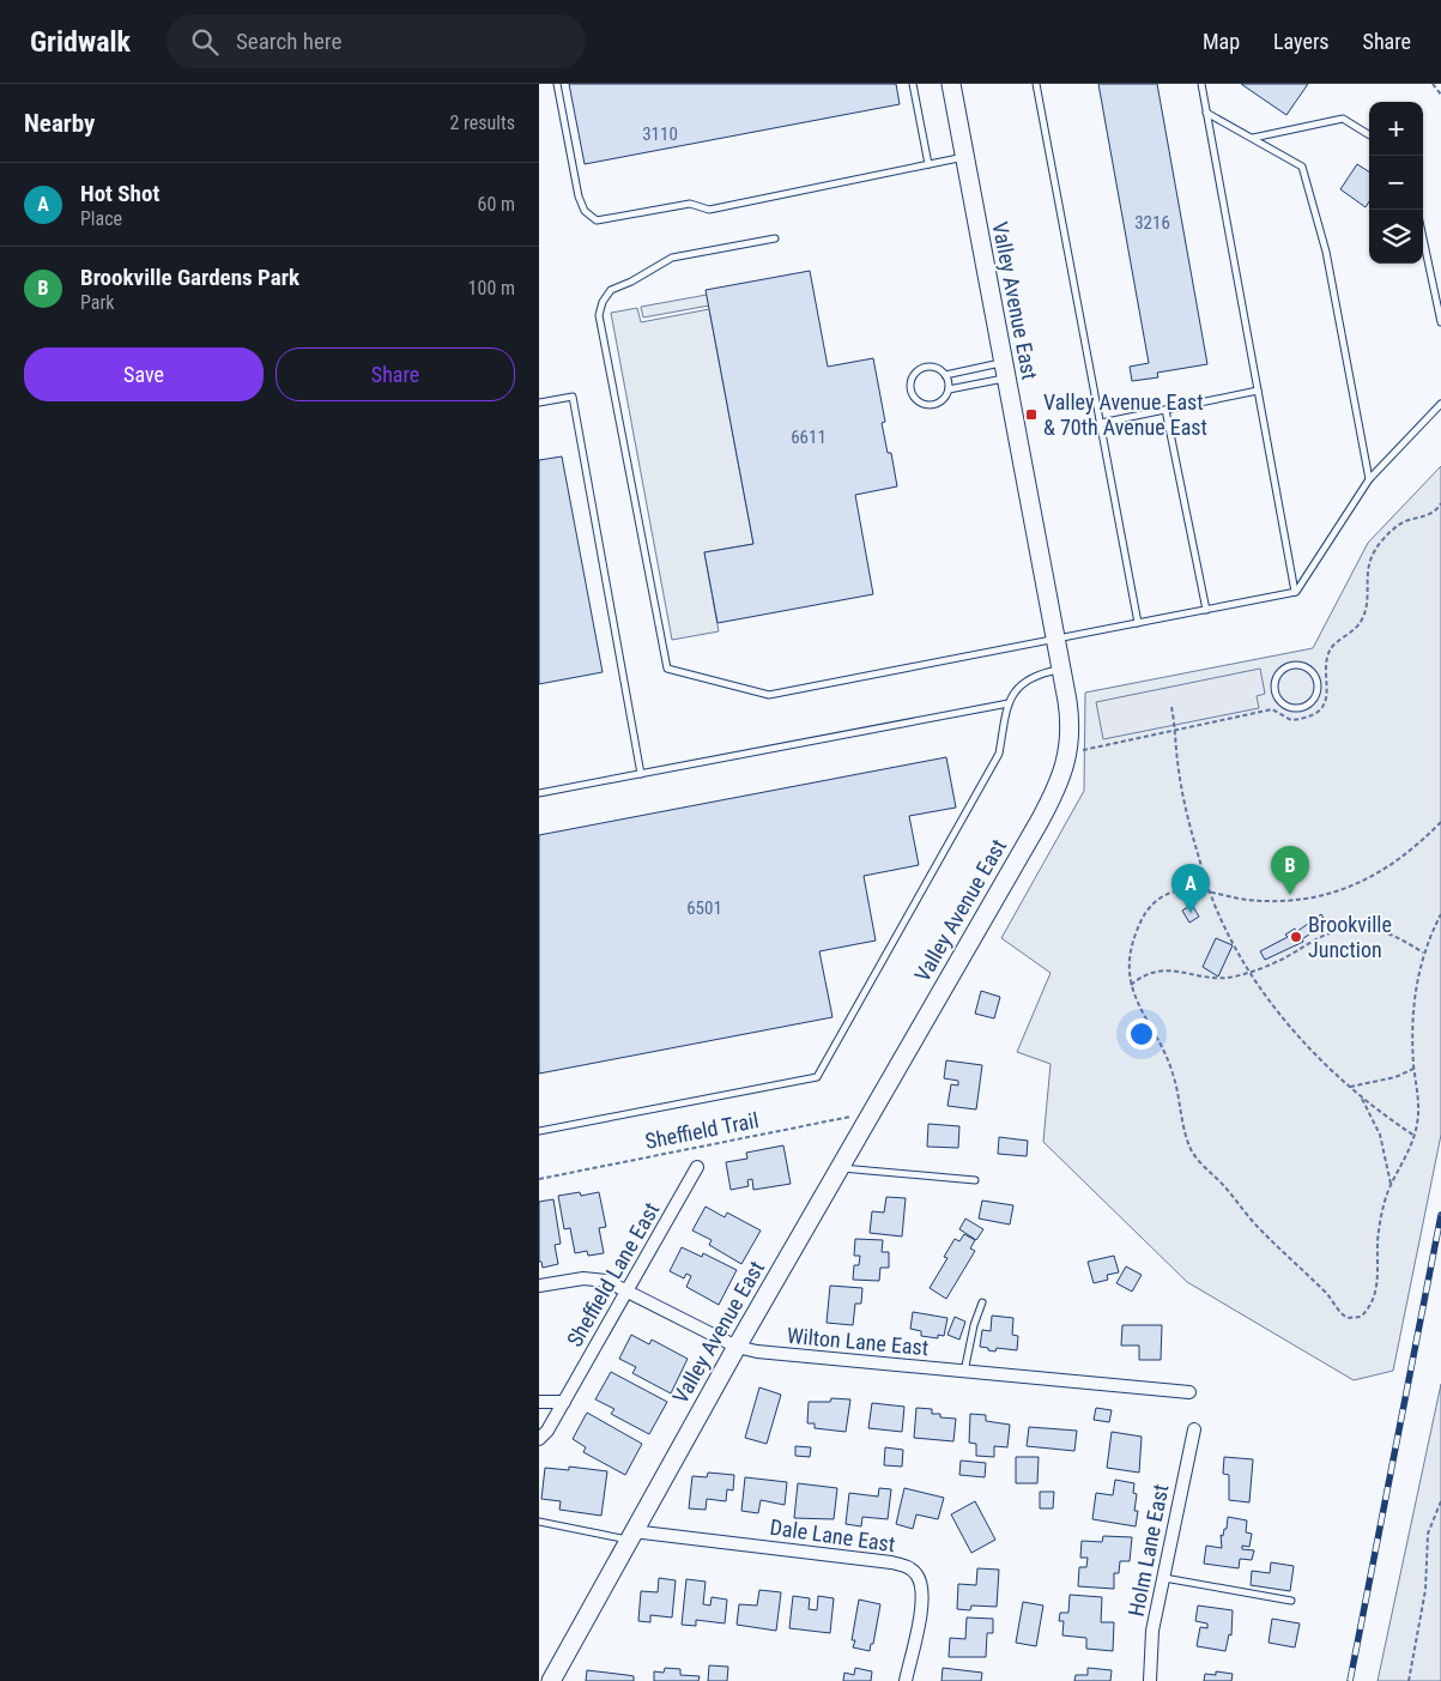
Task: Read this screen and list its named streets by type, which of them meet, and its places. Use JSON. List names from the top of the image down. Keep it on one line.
{"streets":{"main road":["Valley Avenue East"],"street":["Sheffield Lane East","Wilton Lane East","Dale Lane East","Holm Lane East"],"path":["Sheffield Trail"]},"crossings":[["Valley Avenue East","Sheffield Trail"],["Valley Avenue East","Wilton Lane East"],["Valley Avenue East","Dale Lane East"],["Sheffield Lane East","Wilton Lane East"]],"places":{"transit":["Valley Avenue East & 70th Avenue East"],"other":["Brookville Junction"]},"house_numbers":["3110","3216","6611","6501"],"page":{"header":"Gridwalk","search":"Search here","nav":["Map","Layers","Share"],"heading":["Nearby","2 results"],"map_buttons":["+","−"],"list":[{"mark":"A","name":"Hot Shot","note":"Place","value":"60 m"},{"mark":"B","name":"Brookville Gardens Park","note":"Park","value":"100 m"}],"buttons":["Save","Share"],"pins":["B","A"]}}
